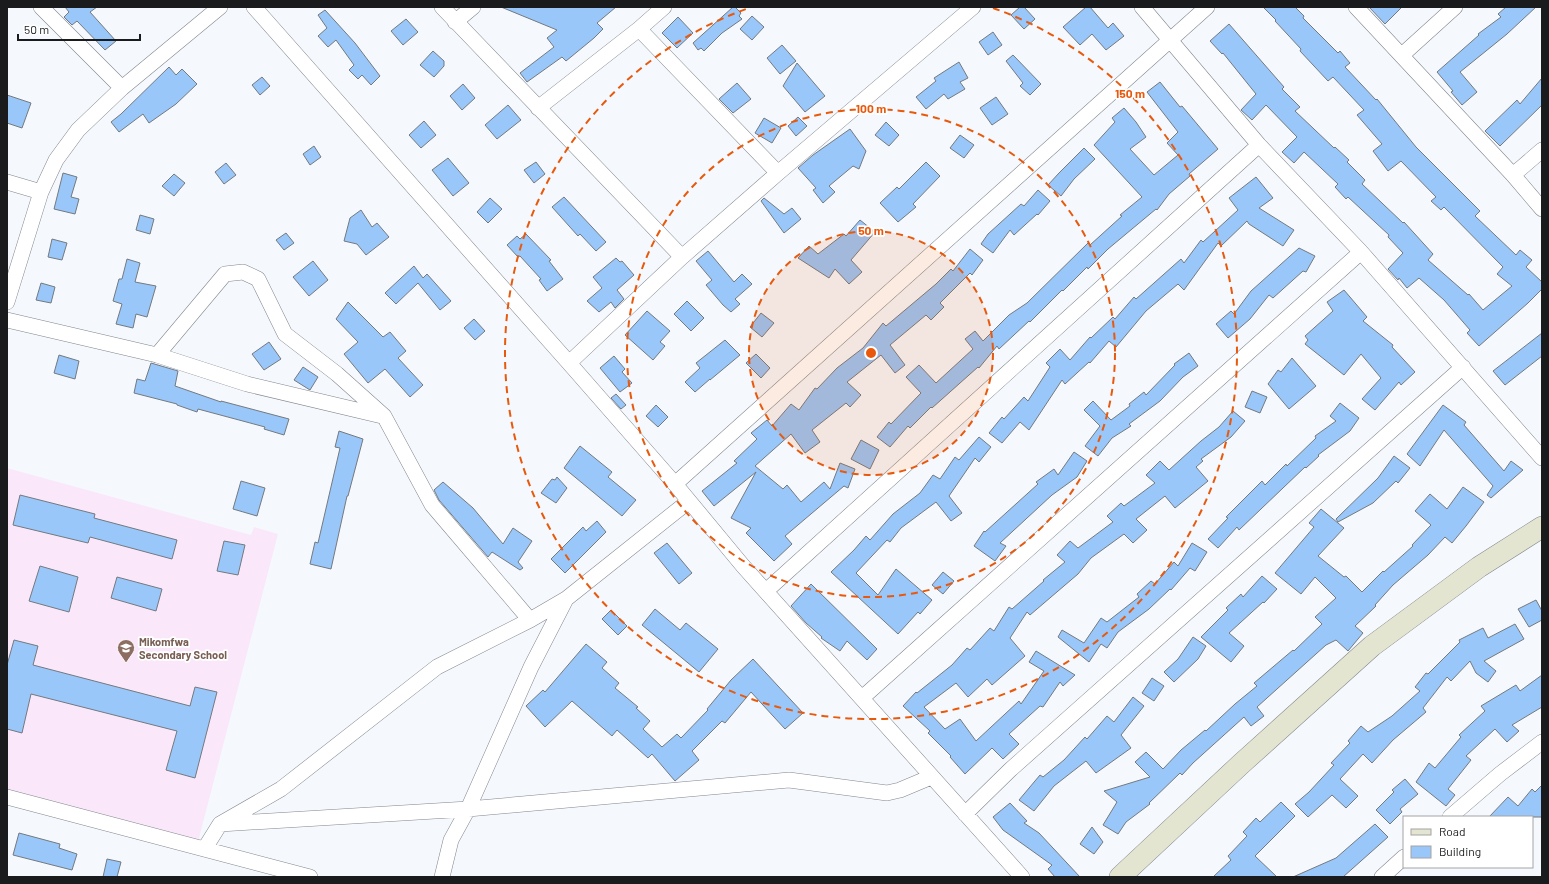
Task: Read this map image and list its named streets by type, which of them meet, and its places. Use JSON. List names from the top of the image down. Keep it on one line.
{"places":{"school or university":["Mikomfwa Secondary School"]},"legend":["Road","Building"],"scale_bar":"50 m","rings":["150 m","100 m","50 m"]}
